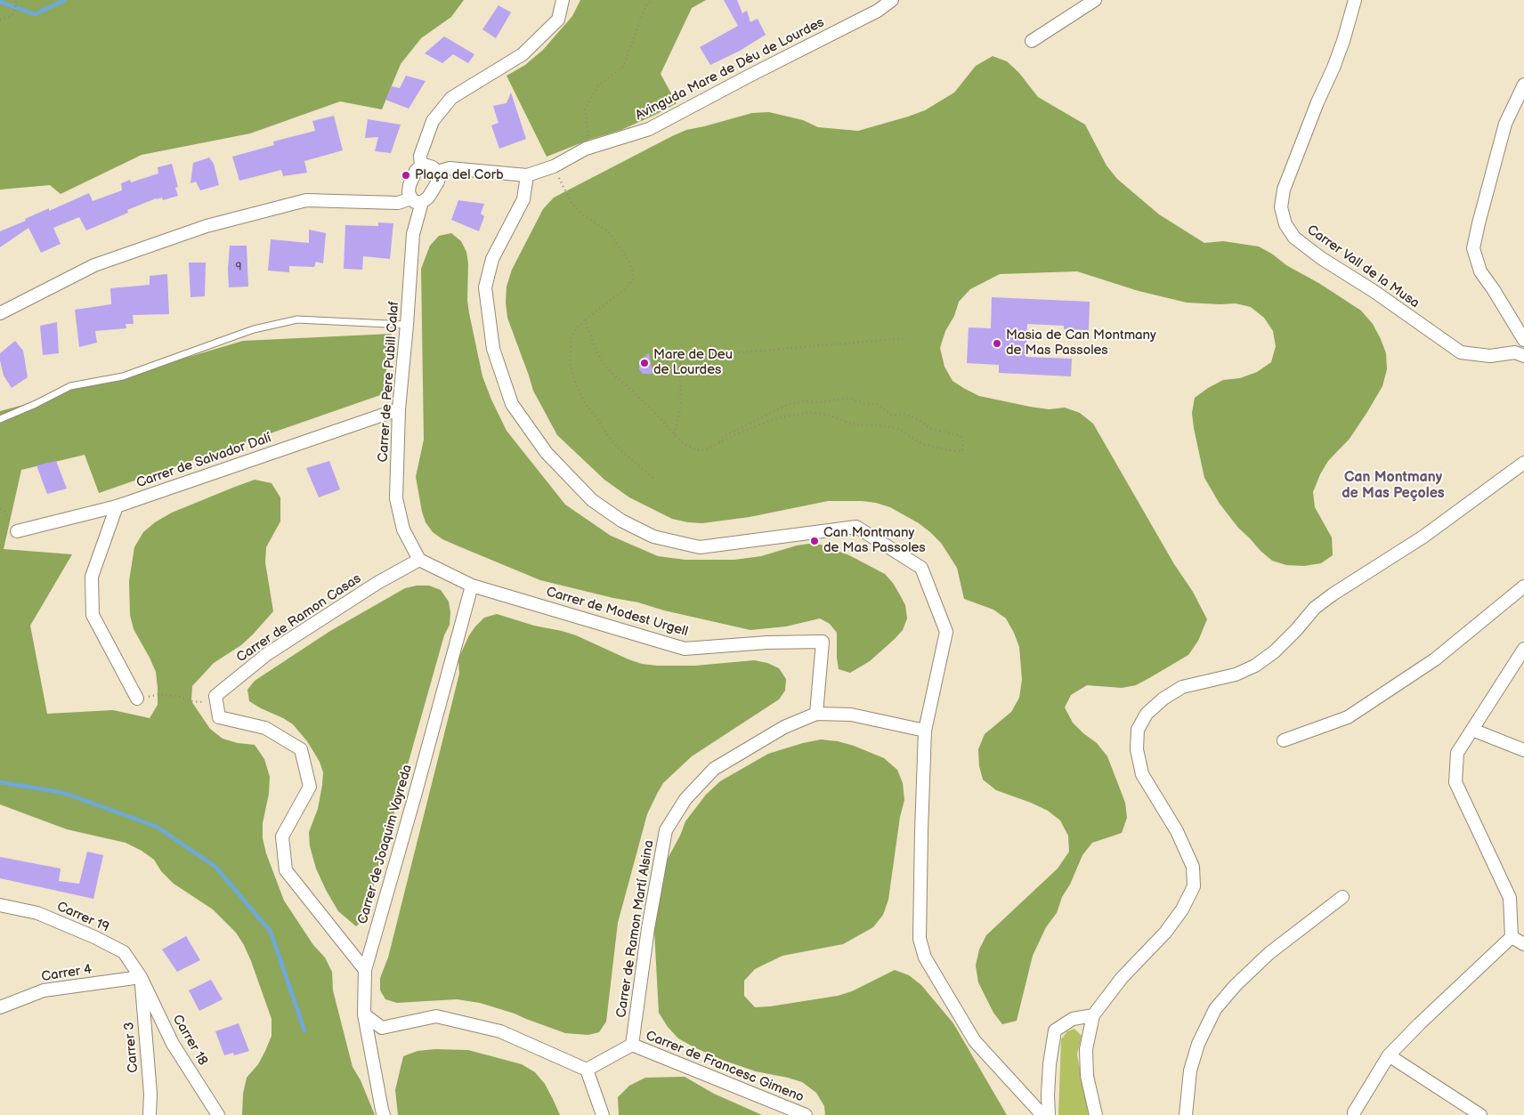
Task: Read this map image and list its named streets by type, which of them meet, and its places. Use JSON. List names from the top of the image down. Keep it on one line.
{"streets":{"street":["Avinguda Mare de Déu de Lourdes","Carrer Vall de la Musa","Carrer de Pere Pubill Calaf","Carrer de Salvador Dalí","Carrer de Modest Urgell","Carrer de Ramon Casas","Carrer de Joaquim Vayreda","Carrer 19","Carrer de Ramon Martí Alsina","Carrer 4","Carrer 18","Carrer 3","Carrer de Francesc Gimeno"]},"crossings":[["Avinguda Mare de Déu de Lourdes","Carrer de Pere Pubill Calaf"],["Carrer de Pere Pubill Calaf","Carrer de Salvador Dalí"],["Carrer de Pere Pubill Calaf","Carrer de Modest Urgell"],["Carrer de Pere Pubill Calaf","Carrer de Ramon Casas"],["Carrer de Modest Urgell","Carrer de Ramon Casas"],["Carrer de Modest Urgell","Carrer de Joaquim Vayreda"],["Carrer de Modest Urgell","Carrer de Ramon Martí Alsina"],["Carrer 19","Carrer 4"],["Carrer 19","Carrer 18"],["Carrer 19","Carrer 3"],["Carrer de Ramon Martí Alsina","Carrer de Francesc Gimeno"],["Carrer 4","Carrer 18"],["Carrer 4","Carrer 3"],["Carrer 18","Carrer 3"]],"districts":["Can Montmany de Mas Peçoles"],"places":["Plaça del Corb","Masia de Can Montmany de Mas Passoles","Mare de Deu de Lourdes","Can Montmany de Mas Passoles"],"house_numbers":["9"]}
